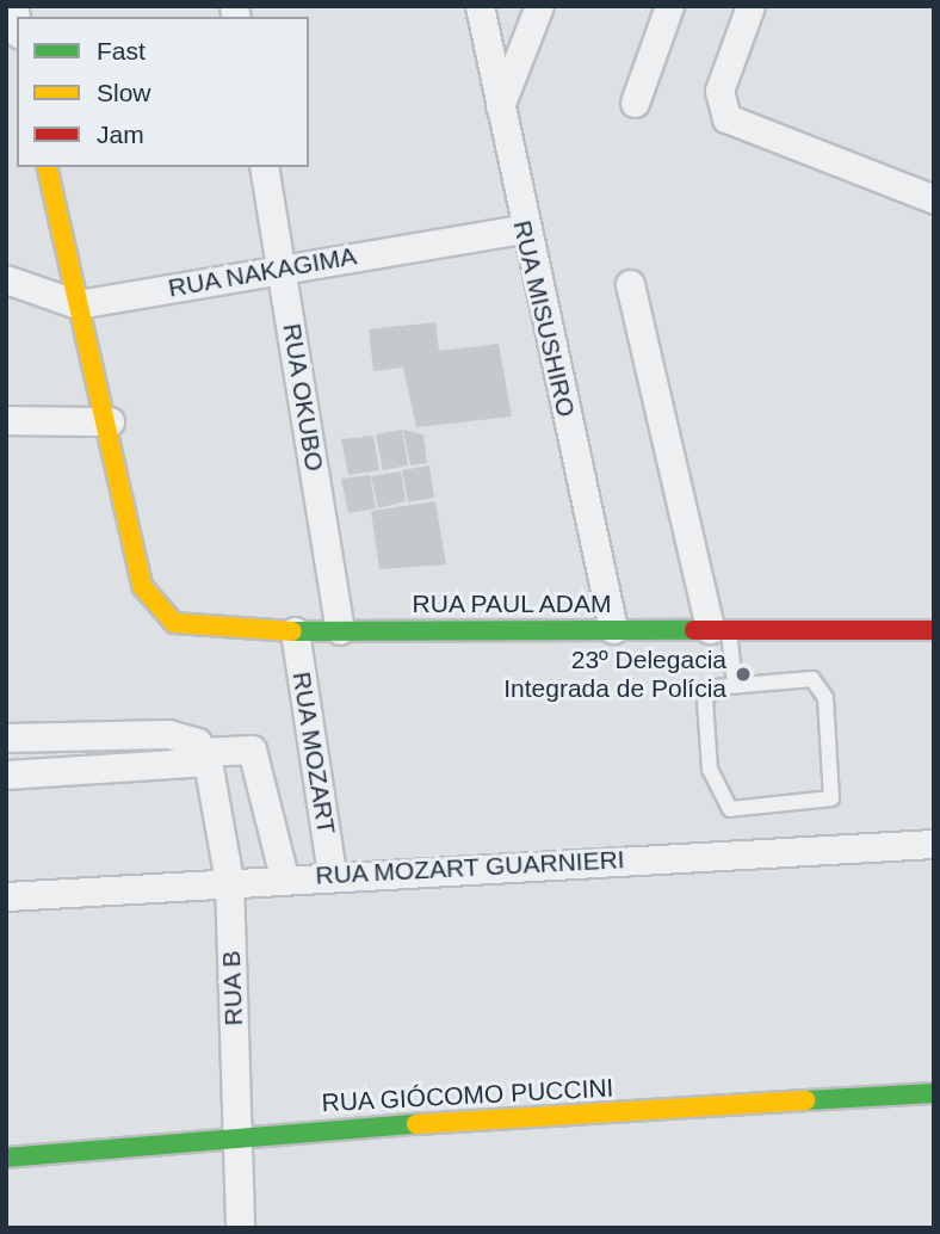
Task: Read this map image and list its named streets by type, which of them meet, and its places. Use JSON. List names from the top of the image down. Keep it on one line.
{"streets":{"street":["RUA NAKAGIMA","RUA MISUSHIRO","RUA OKUBO","RUA PAUL ADAM","RUA MOZART","RUA MOZART GUARNIERI","RUA B","RUA GIÓCOMO PUCCINI"]},"crossings":[["RUA NAKAGIMA","RUA MISUSHIRO"],["RUA NAKAGIMA","RUA OKUBO"],["RUA NAKAGIMA","RUA PAUL ADAM"],["RUA MISUSHIRO","RUA PAUL ADAM"],["RUA OKUBO","RUA PAUL ADAM"],["RUA PAUL ADAM","RUA MOZART"],["RUA MOZART","RUA MOZART GUARNIERI"],["RUA MOZART GUARNIERI","RUA B"],["RUA B","RUA GIÓCOMO PUCCINI"]],"places":["23º Delegacia Integrada de Polícia"],"legend":["Fast","Slow","Jam"]}
